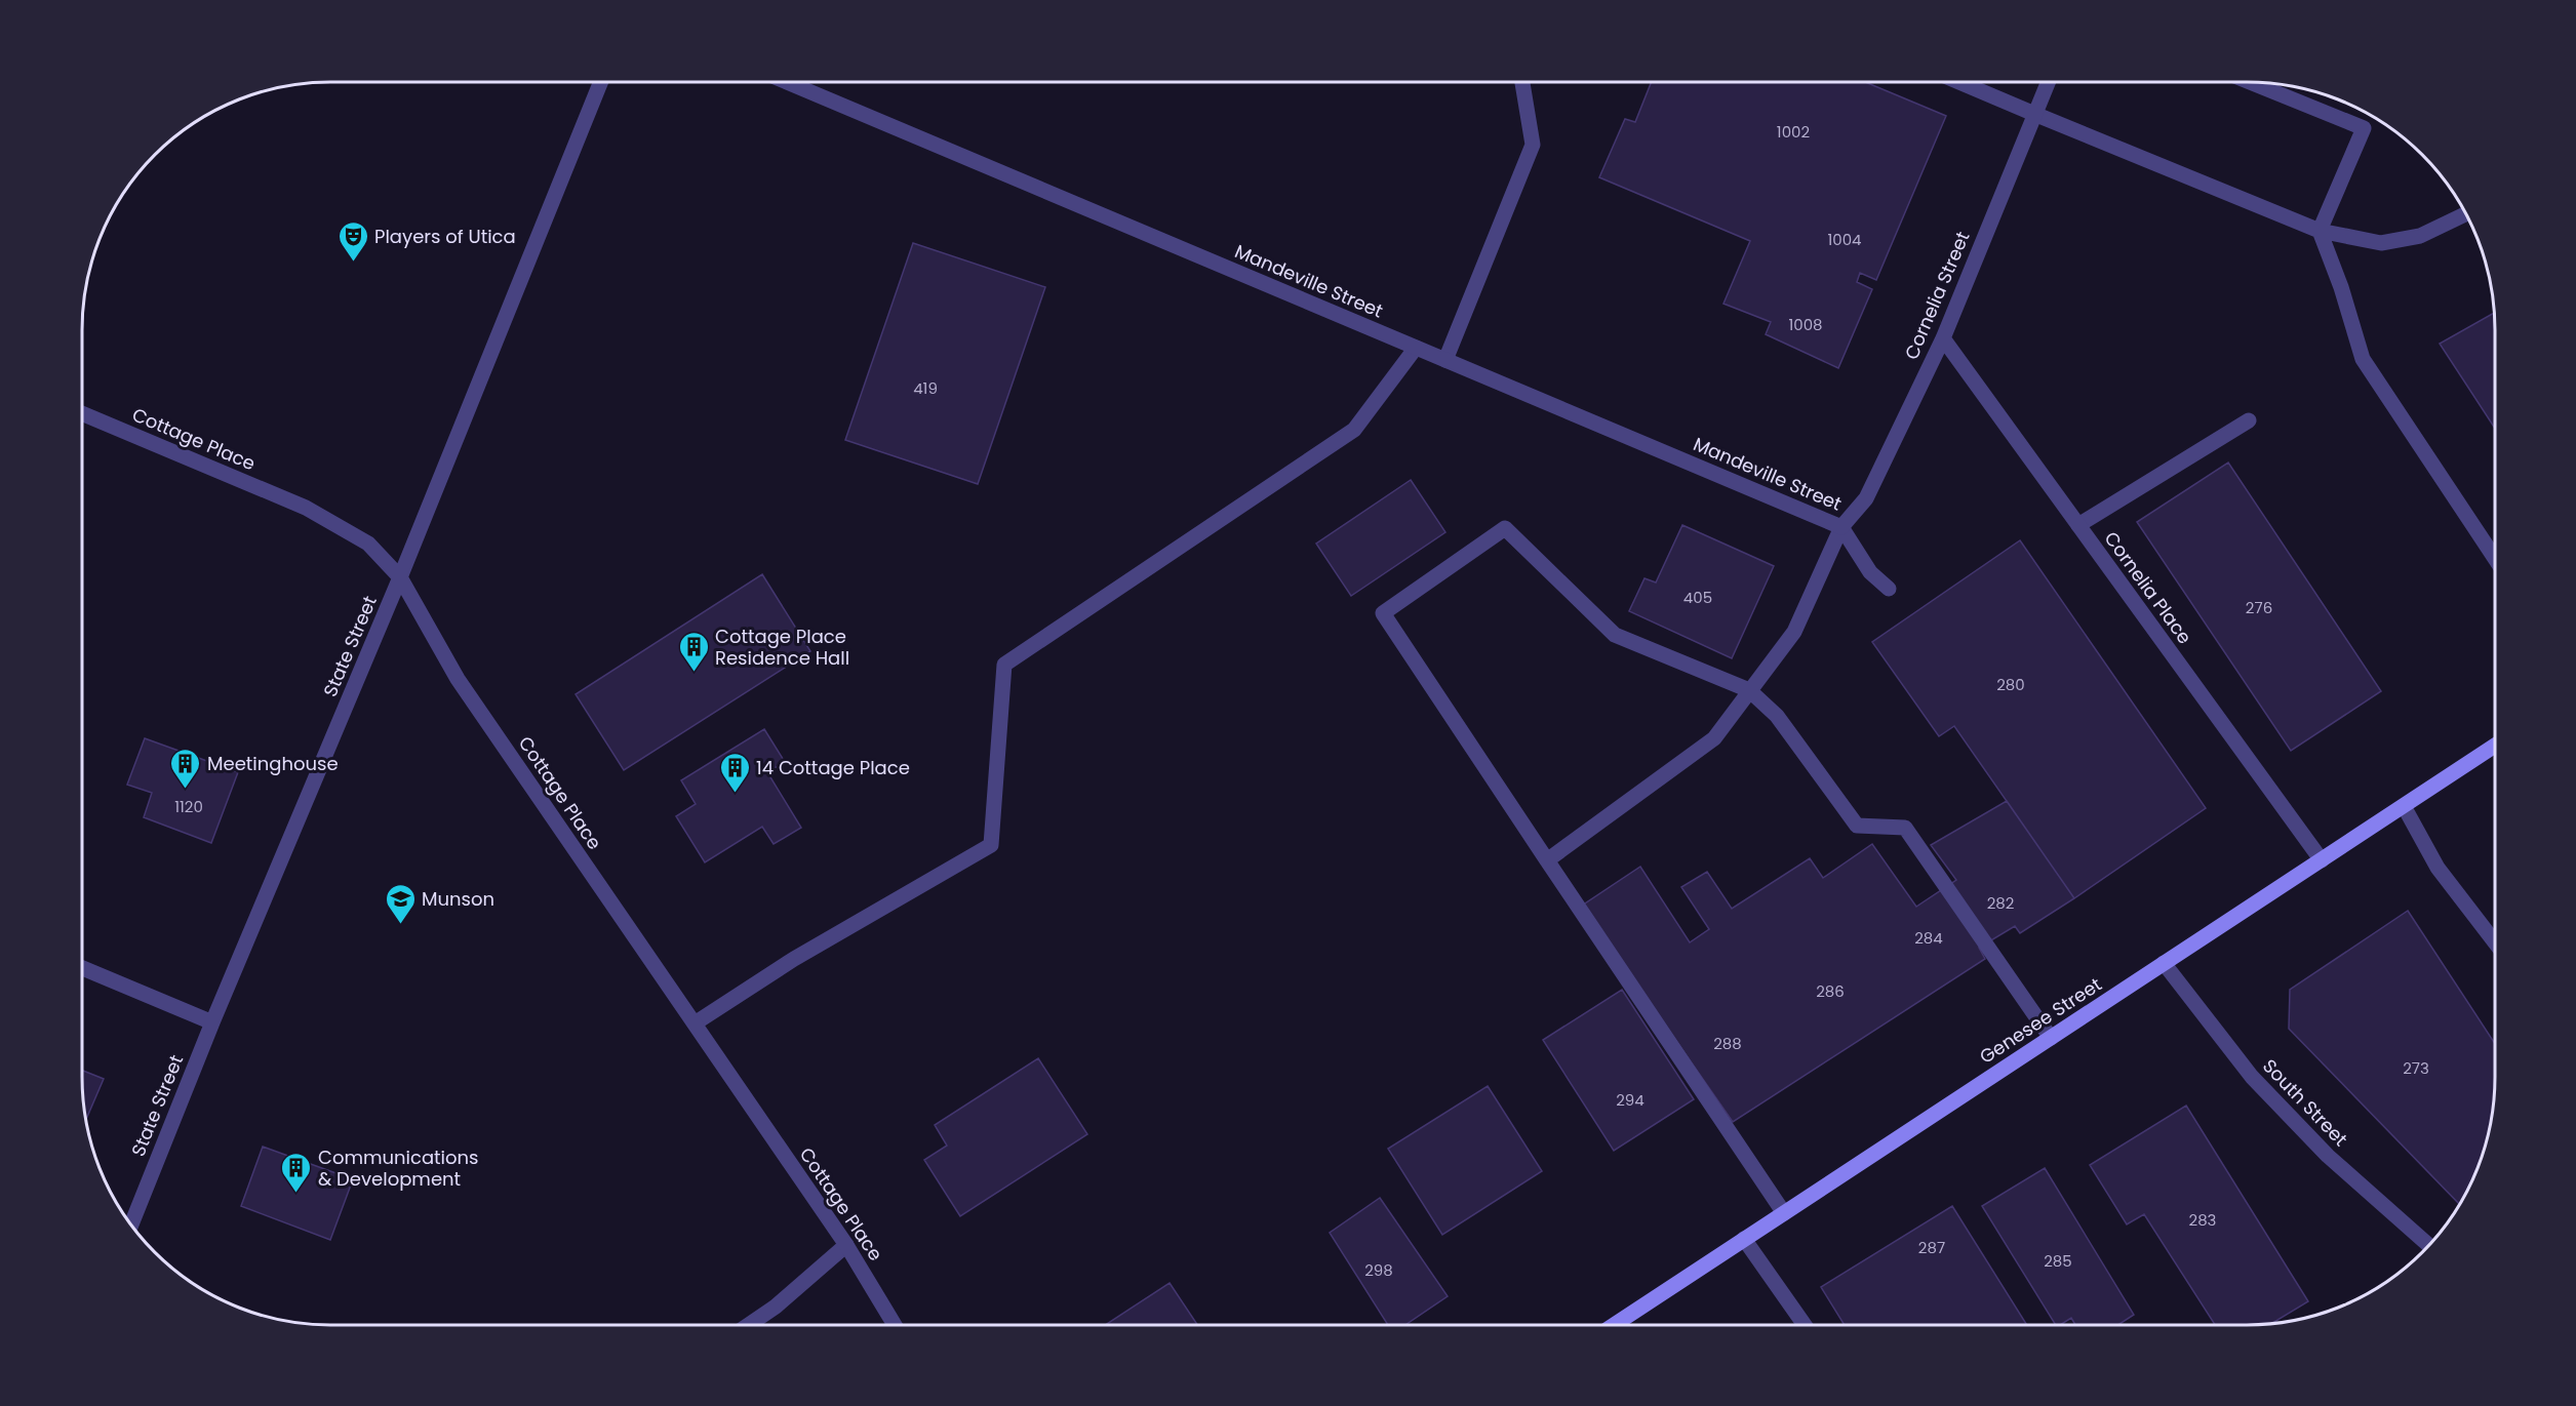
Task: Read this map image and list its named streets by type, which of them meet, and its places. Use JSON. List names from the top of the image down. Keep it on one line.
{"streets":{"main road":["Genesee Street"],"street":["Mandeville Street","Cornelia Street","Cottage Place","Cornelia Place","State Street","South Street"]},"crossings":[["Mandeville Street","Cornelia Street"],["Cornelia Street","Cornelia Place"],["Cottage Place","State Street"],["Cornelia Place","Genesee Street"],["Genesee Street","South Street"]],"places":{"theatre":["Players of Utica"],"building":["Cottage Place Residence Hall","Meetinghouse","14 Cottage Place","Communications & Development"],"school or university":["Munson"]},"house_numbers":["1002","1004","1008","419","405","276","280","1120","282","284","286","288","273","294","283","287","285","298"]}
